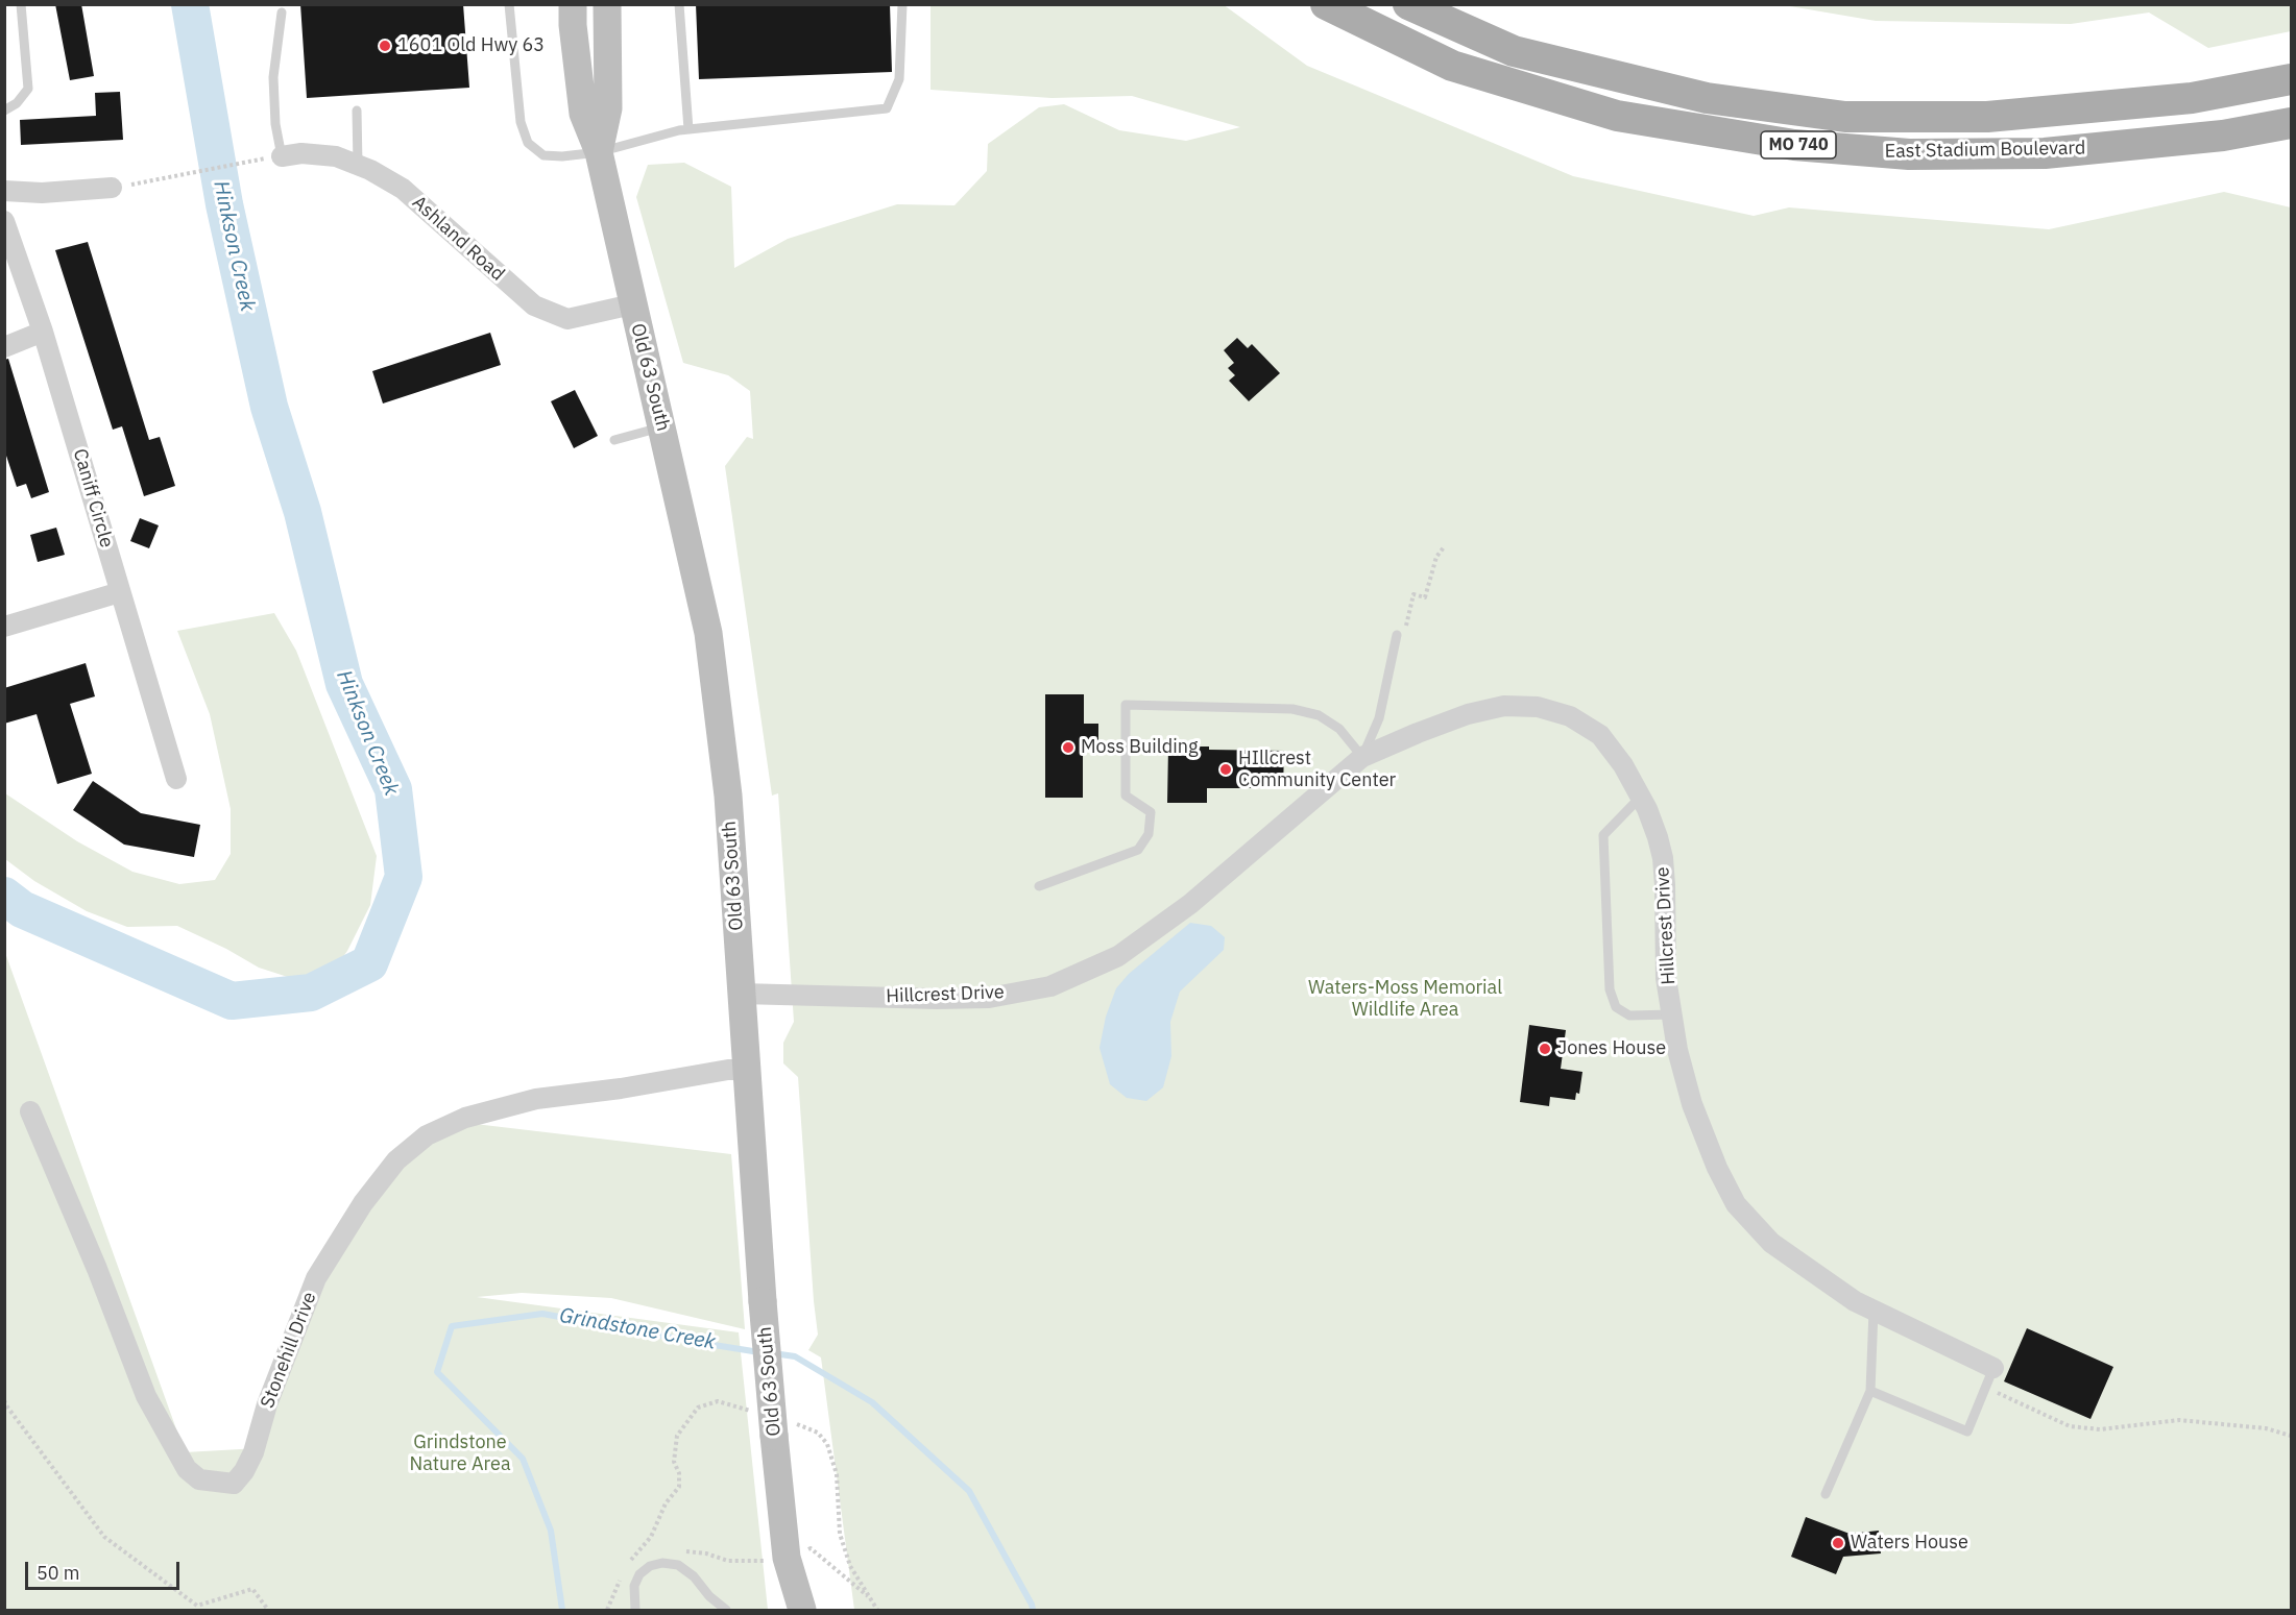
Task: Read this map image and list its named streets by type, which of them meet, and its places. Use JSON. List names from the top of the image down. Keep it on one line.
{"streets":{"main road":["MO 740","East Stadium Boulevard","Old 63 South"],"street":["Ashland Road","Caniff Circle","Hillcrest Drive","Stonehill Drive"]},"crossings":[["Ashland Road","Old 63 South"],["Old 63 South","Hillcrest Drive"],["Old 63 South","Stonehill Drive"]],"water":["Hinkson Creek","Grindstone Creek"],"parks":["Waters-Moss Memorial Wildlife Area","Grindstone Nature Area"],"places":["1601 Old Hwy 63","Moss Building","HIllcrest Community Center","Jones House","Waters House"],"scale_bar":"50 m"}
